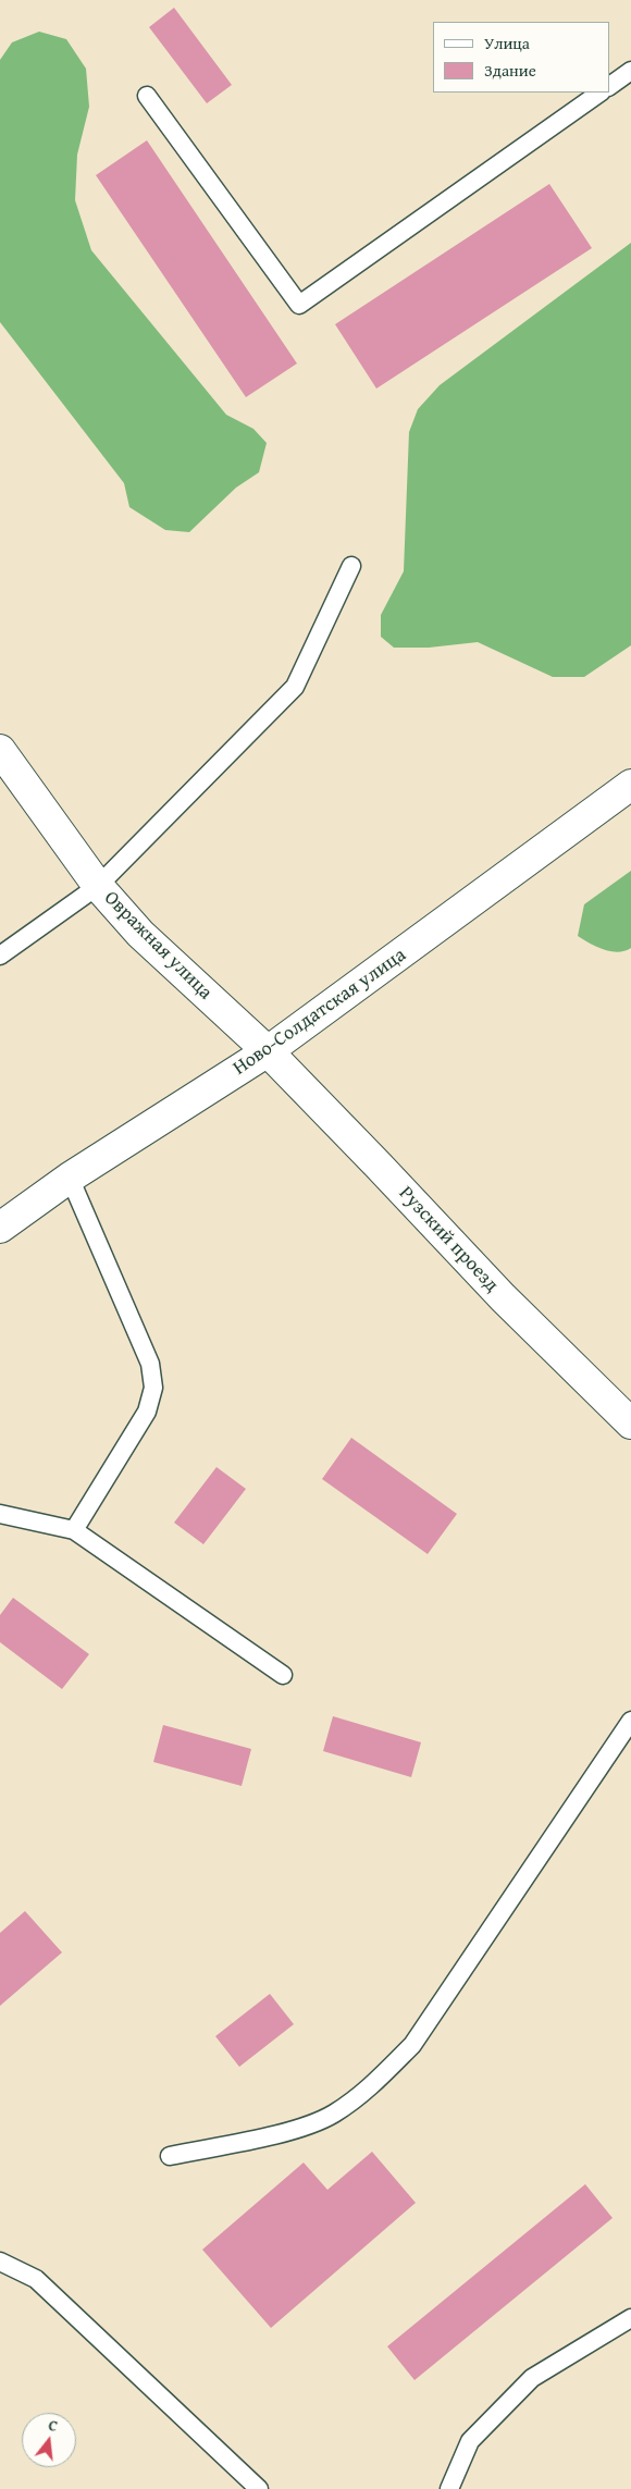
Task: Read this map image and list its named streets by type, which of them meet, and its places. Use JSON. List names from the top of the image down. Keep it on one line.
{"streets":{"street":["Овражная улица","Ново-Солдатская улица","Рузский проезд"]},"crossings":[["Овражная улица","Ново-Солдатская улица"],["Овражная улица","Рузский проезд"],["Ново-Солдатская улица","Рузский проезд"]],"legend":["Улица","Здание"],"north":"top"}
